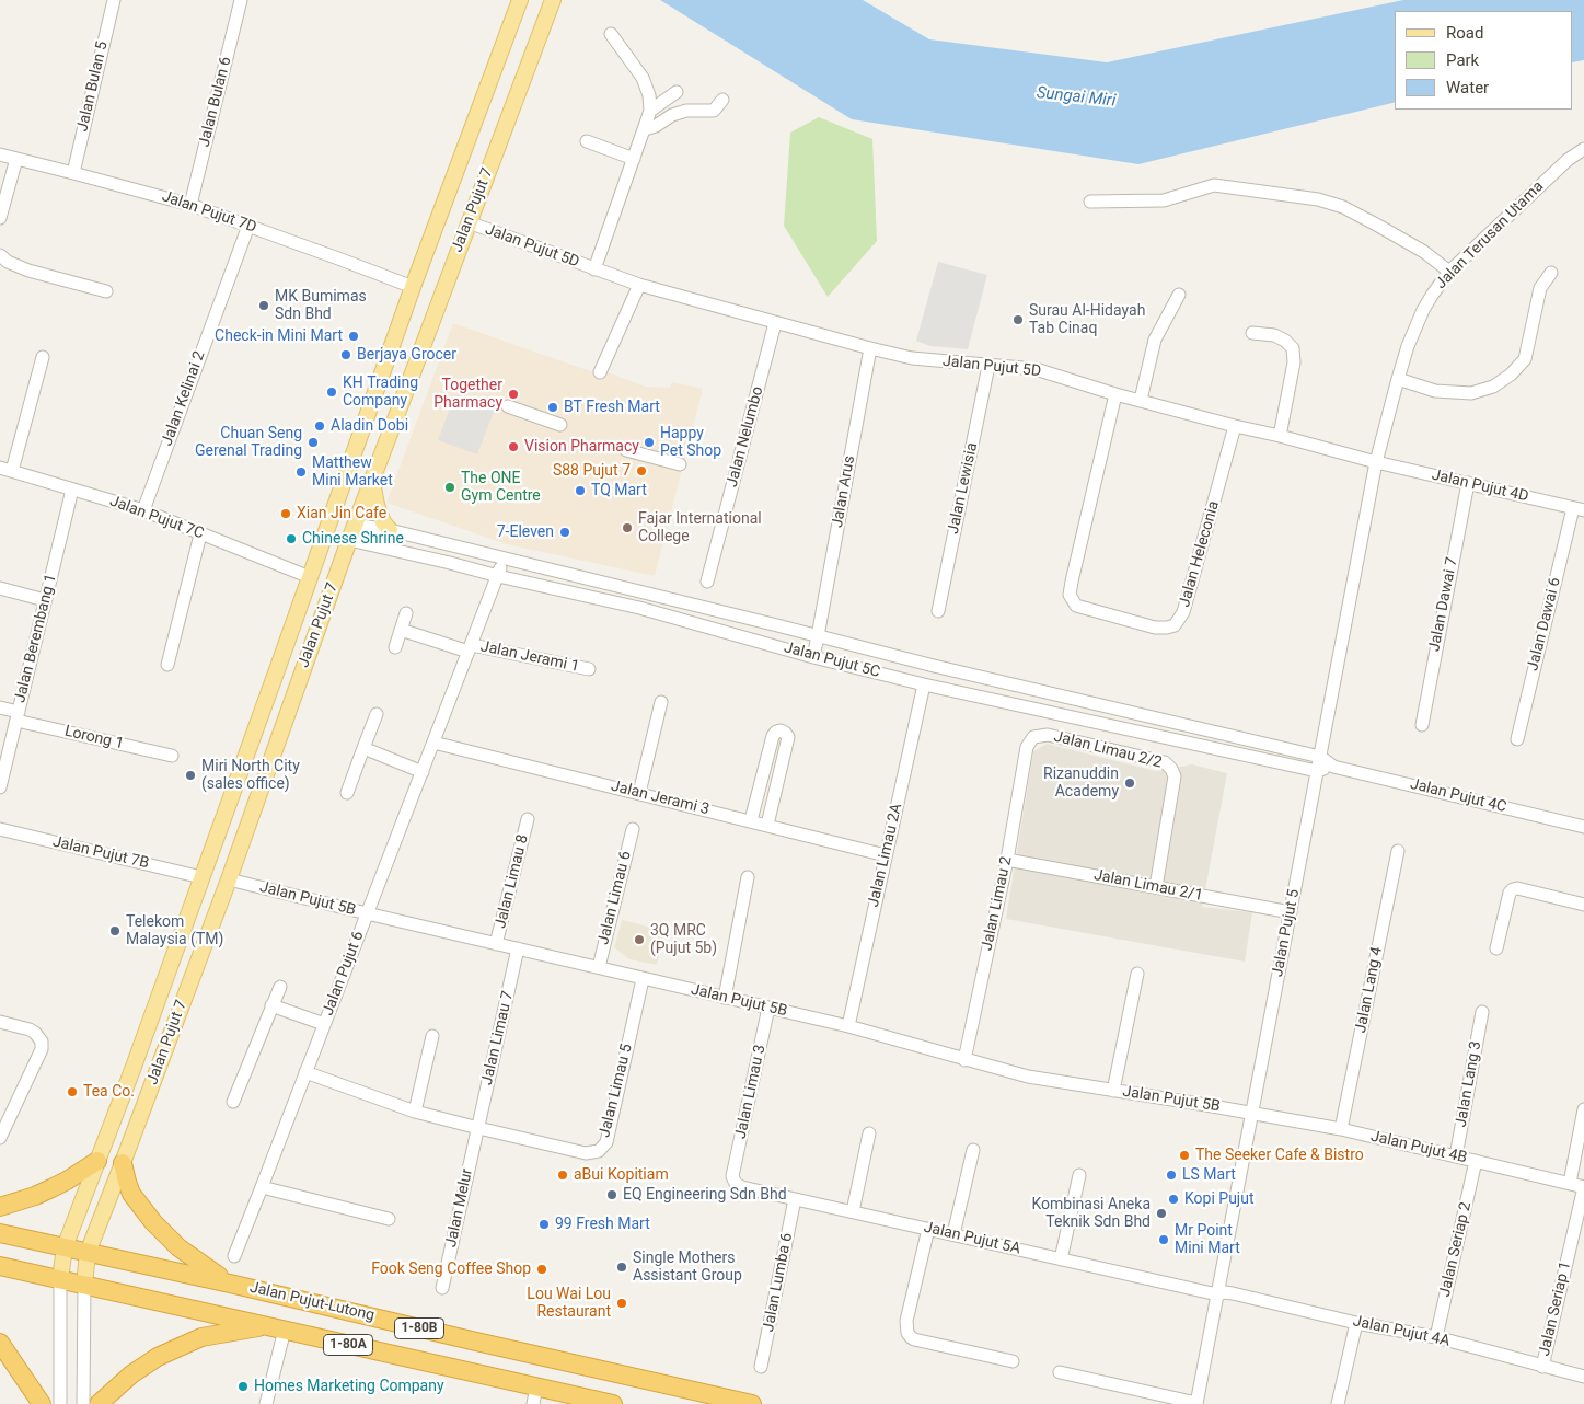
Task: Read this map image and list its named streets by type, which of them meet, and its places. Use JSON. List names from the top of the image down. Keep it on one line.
{"streets":{"highway":["Jalan Pujut-Lutong","1-80B","1-80A"],"main road":["Jalan Pujut 7"],"street":["Jalan Bulan 5","Jalan Bulan 6","Jalan Pujut 7D","Jalan Terusan Utama","Jalan Pujut 5D","Jalan Kelinai 2","Jalan Nelumbo","Jalan Pujut 4D","Jalan Lewisia","Jalan Arus","Jalan Pujut 7C","Jalan Heleconia","Jalan Dawai 7","Jalan Dawai 6","Jalan Berembang 1","Jalan Jerami 1","Jalan Pujut 5C","Lorong 1","Jalan Limau 2/2","Jalan Pujut 4C","Jalan Jerami 3","Jalan Pujut 7B","Jalan Limau 2A","Jalan Limau 8","Jalan Limau 2/1","Jalan Limau 6","Jalan Pujut 5B","Jalan Limau 2","Jalan Pujut 5","Jalan Pujut 6","Jalan Lang 4","Jalan Limau 7","Jalan Lang 3","Jalan Limau 5","Jalan Limau 3","Jalan Pujut 4B","Jalan Melur","Jalan Pujut 5A","Jalan Seriap 2","Jalan Lumba 6","Jalan Seriap 1","Jalan Pujut 4A"]},"crossings":[["Jalan Bulan 5","Jalan Pujut 7D"],["Jalan Bulan 6","Jalan Pujut 7D"],["Jalan Pujut 7","Jalan Pujut 7D"],["Jalan Pujut 7","Jalan Pujut 5D"],["Jalan Pujut 7","Jalan Pujut 7C"],["Jalan Pujut 7","Jalan Pujut 5C"],["Jalan Pujut 7","Jalan Pujut 7B"],["Jalan Pujut 7","Jalan Pujut 5B"],["Jalan Pujut 7","Jalan Pujut-Lutong"],["Jalan Pujut 7","1-80A"],["Jalan Pujut 7D","Jalan Kelinai 2"],["Jalan Terusan Utama","Jalan Pujut 5D"],["Jalan Terusan Utama","Jalan Pujut 4D"],["Jalan Terusan Utama","Jalan Pujut 5"],["Jalan Pujut 5D","Jalan Nelumbo"],["Jalan Pujut 5D","Jalan Pujut 4D"],["Jalan Pujut 5D","Jalan Lewisia"],["Jalan Pujut 5D","Jalan Arus"],["Jalan Pujut 5D","Jalan Heleconia"],["Jalan Pujut 5D","Jalan Pujut 5"],["Jalan Kelinai 2","Jalan Pujut 7C"],["Jalan Pujut 4D","Jalan Dawai 7"],["Jalan Pujut 4D","Jalan Dawai 6"],["Jalan Pujut 4D","Jalan Pujut 5"],["Jalan Arus","Jalan Pujut 5C"],["Jalan Pujut 7C","Jalan Berembang 1"],["Jalan Berembang 1","Lorong 1"],["Jalan Jerami 1","Jalan Pujut 6"],["Jalan Pujut 5C","Jalan Limau 2A"],["Jalan Pujut 5C","Jalan Pujut 5"],["Jalan Pujut 5C","Jalan Pujut 6"],["Jalan Limau 2/2","Jalan Limau 2/1"],["Jalan Limau 2/2","Jalan Limau 2"],["Jalan Jerami 3","Jalan Limau 2A"],["Jalan Jerami 3","Jalan Pujut 6"],["Jalan Limau 2A","Jalan Pujut 5B"],["Jalan Limau 8","Jalan Pujut 5B"],["Jalan Limau 2/1","Jalan Limau 2"],["Jalan Limau 2/1","Jalan Pujut 5"],["Jalan Limau 6","Jalan Pujut 5B"],["Jalan Pujut 5B","Jalan Limau 2"],["Jalan Pujut 5B","Jalan Pujut 5"],["Jalan Pujut 5B","Jalan Pujut 6"],["Jalan Pujut 5B","Jalan Limau 7"],["Jalan Pujut 5B","Jalan Limau 5"],["Jalan Pujut 5B","Jalan Limau 3"],["Jalan Pujut 5B","Jalan Pujut 4B"],["Jalan Pujut 5","Jalan Pujut 4B"],["Jalan Pujut 5","Jalan Pujut 5A"],["Jalan Pujut 5","Jalan Pujut 4A"],["Jalan Pujut 6","Jalan Limau 5"],["Jalan Lang 4","Jalan Pujut 4B"],["Jalan Limau 7","Jalan Limau 5"],["Jalan Limau 7","Jalan Melur"],["Jalan Lang 3","Jalan Pujut 4B"],["Jalan Limau 5","Jalan Melur"],["Jalan Limau 3","Jalan Pujut 5A"],["Jalan Pujut 4B","Jalan Seriap 2"],["Jalan Pujut 4B","Jalan Seriap 1"],["Jalan Pujut 5A","Jalan Lumba 6"],["Jalan Pujut 5A","Jalan Pujut 4A"],["Jalan Seriap 2","Jalan Pujut 4A"],["Jalan Seriap 1","Jalan Pujut 4A"]],"water":["Sungai Miri"],"places":["MK Bumimas Sdn Bhd","Surau Al-Hidayah Tab Cinaq","Check-in Mini Mart","Berjaya Grocer","KH Trading Company","Together Pharmacy","BT Fresh Mart","Aladin Dobi","Chuan Seng Gerenal Trading","Happy Pet Shop","Vision Pharmacy","S88 Pujut 7","Matthew Mini Market","The ONE Gym Centre","TQ Mart","Xian Jin Cafe","Fajar International College","7-Eleven","Chinese Shrine","Miri North City (sales office)","Rizanuddin Academy","Telekom Malaysia (TM)","3Q MRC (Pujut 5b)","Tea Co.","The Seeker Cafe & Bistro","aBui Kopitiam","LS Mart","EQ Engineering Sdn Bhd","Kopi Pujut","Kombinasi Aneka Teknik Sdn Bhd","99 Fresh Mart","Mr Point Mini Mart","Single Mothers Assistant Group","Fook Seng Coffee Shop","Lou Wai Lou Restaurant","Homes Marketing Company"],"legend":["Road","Park","Water"]}
